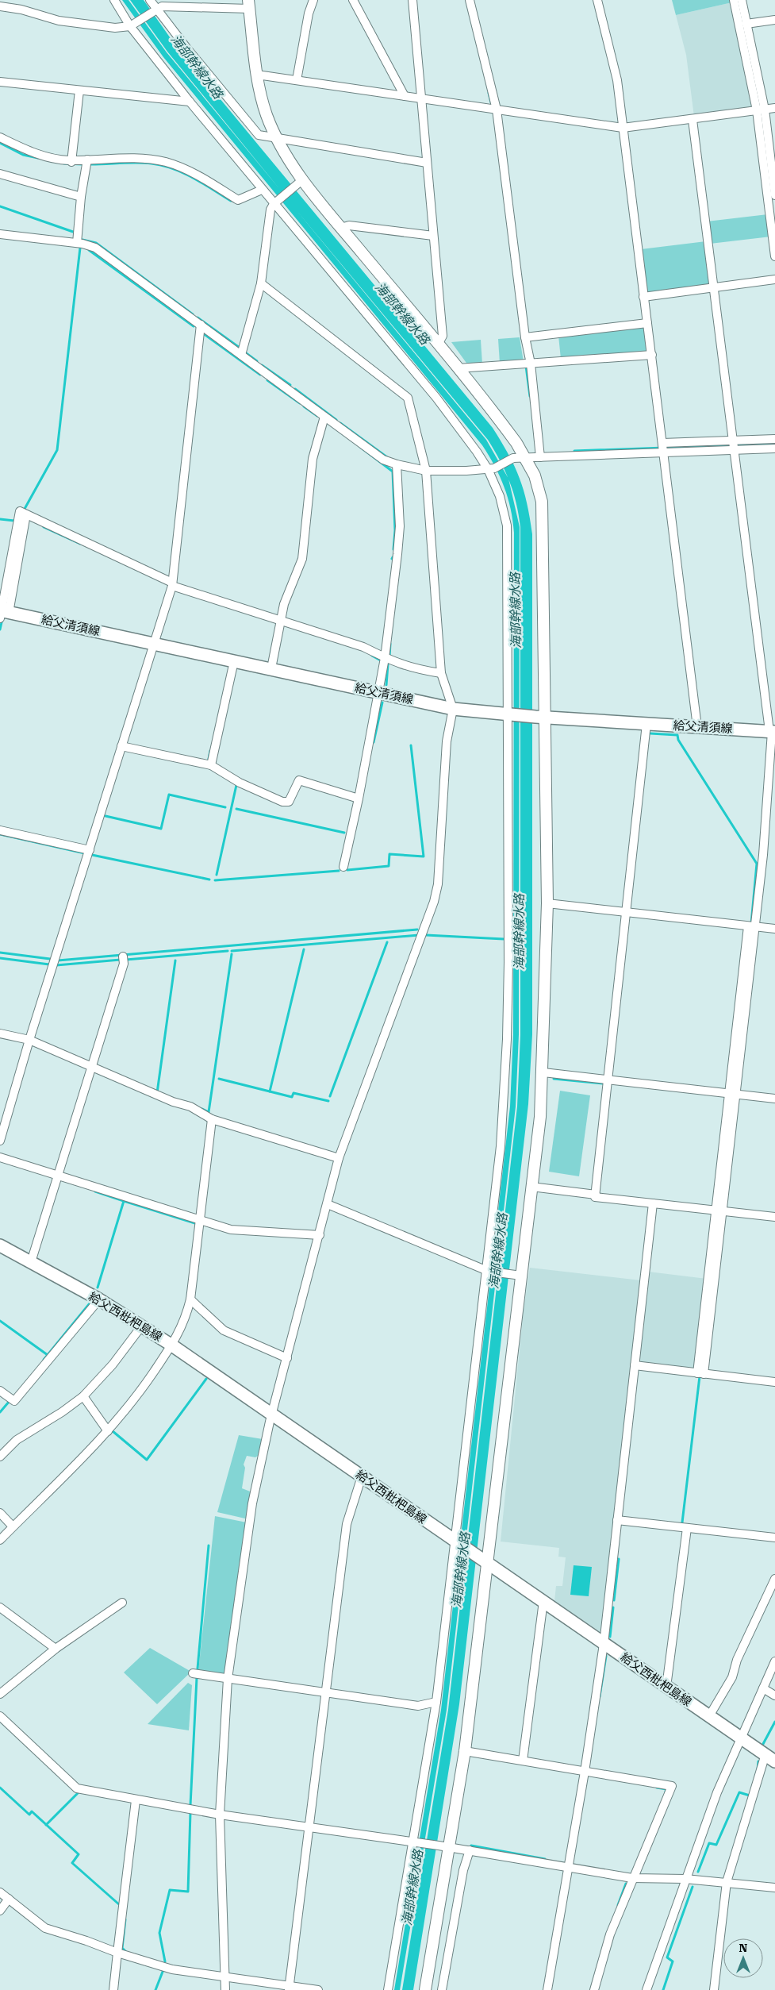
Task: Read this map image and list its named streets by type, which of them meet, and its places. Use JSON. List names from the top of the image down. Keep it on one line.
{"streets":{"main road":["給父清須線","給父西枇杷島線"]},"water":["海部幹線水路"],"north":"top"}
